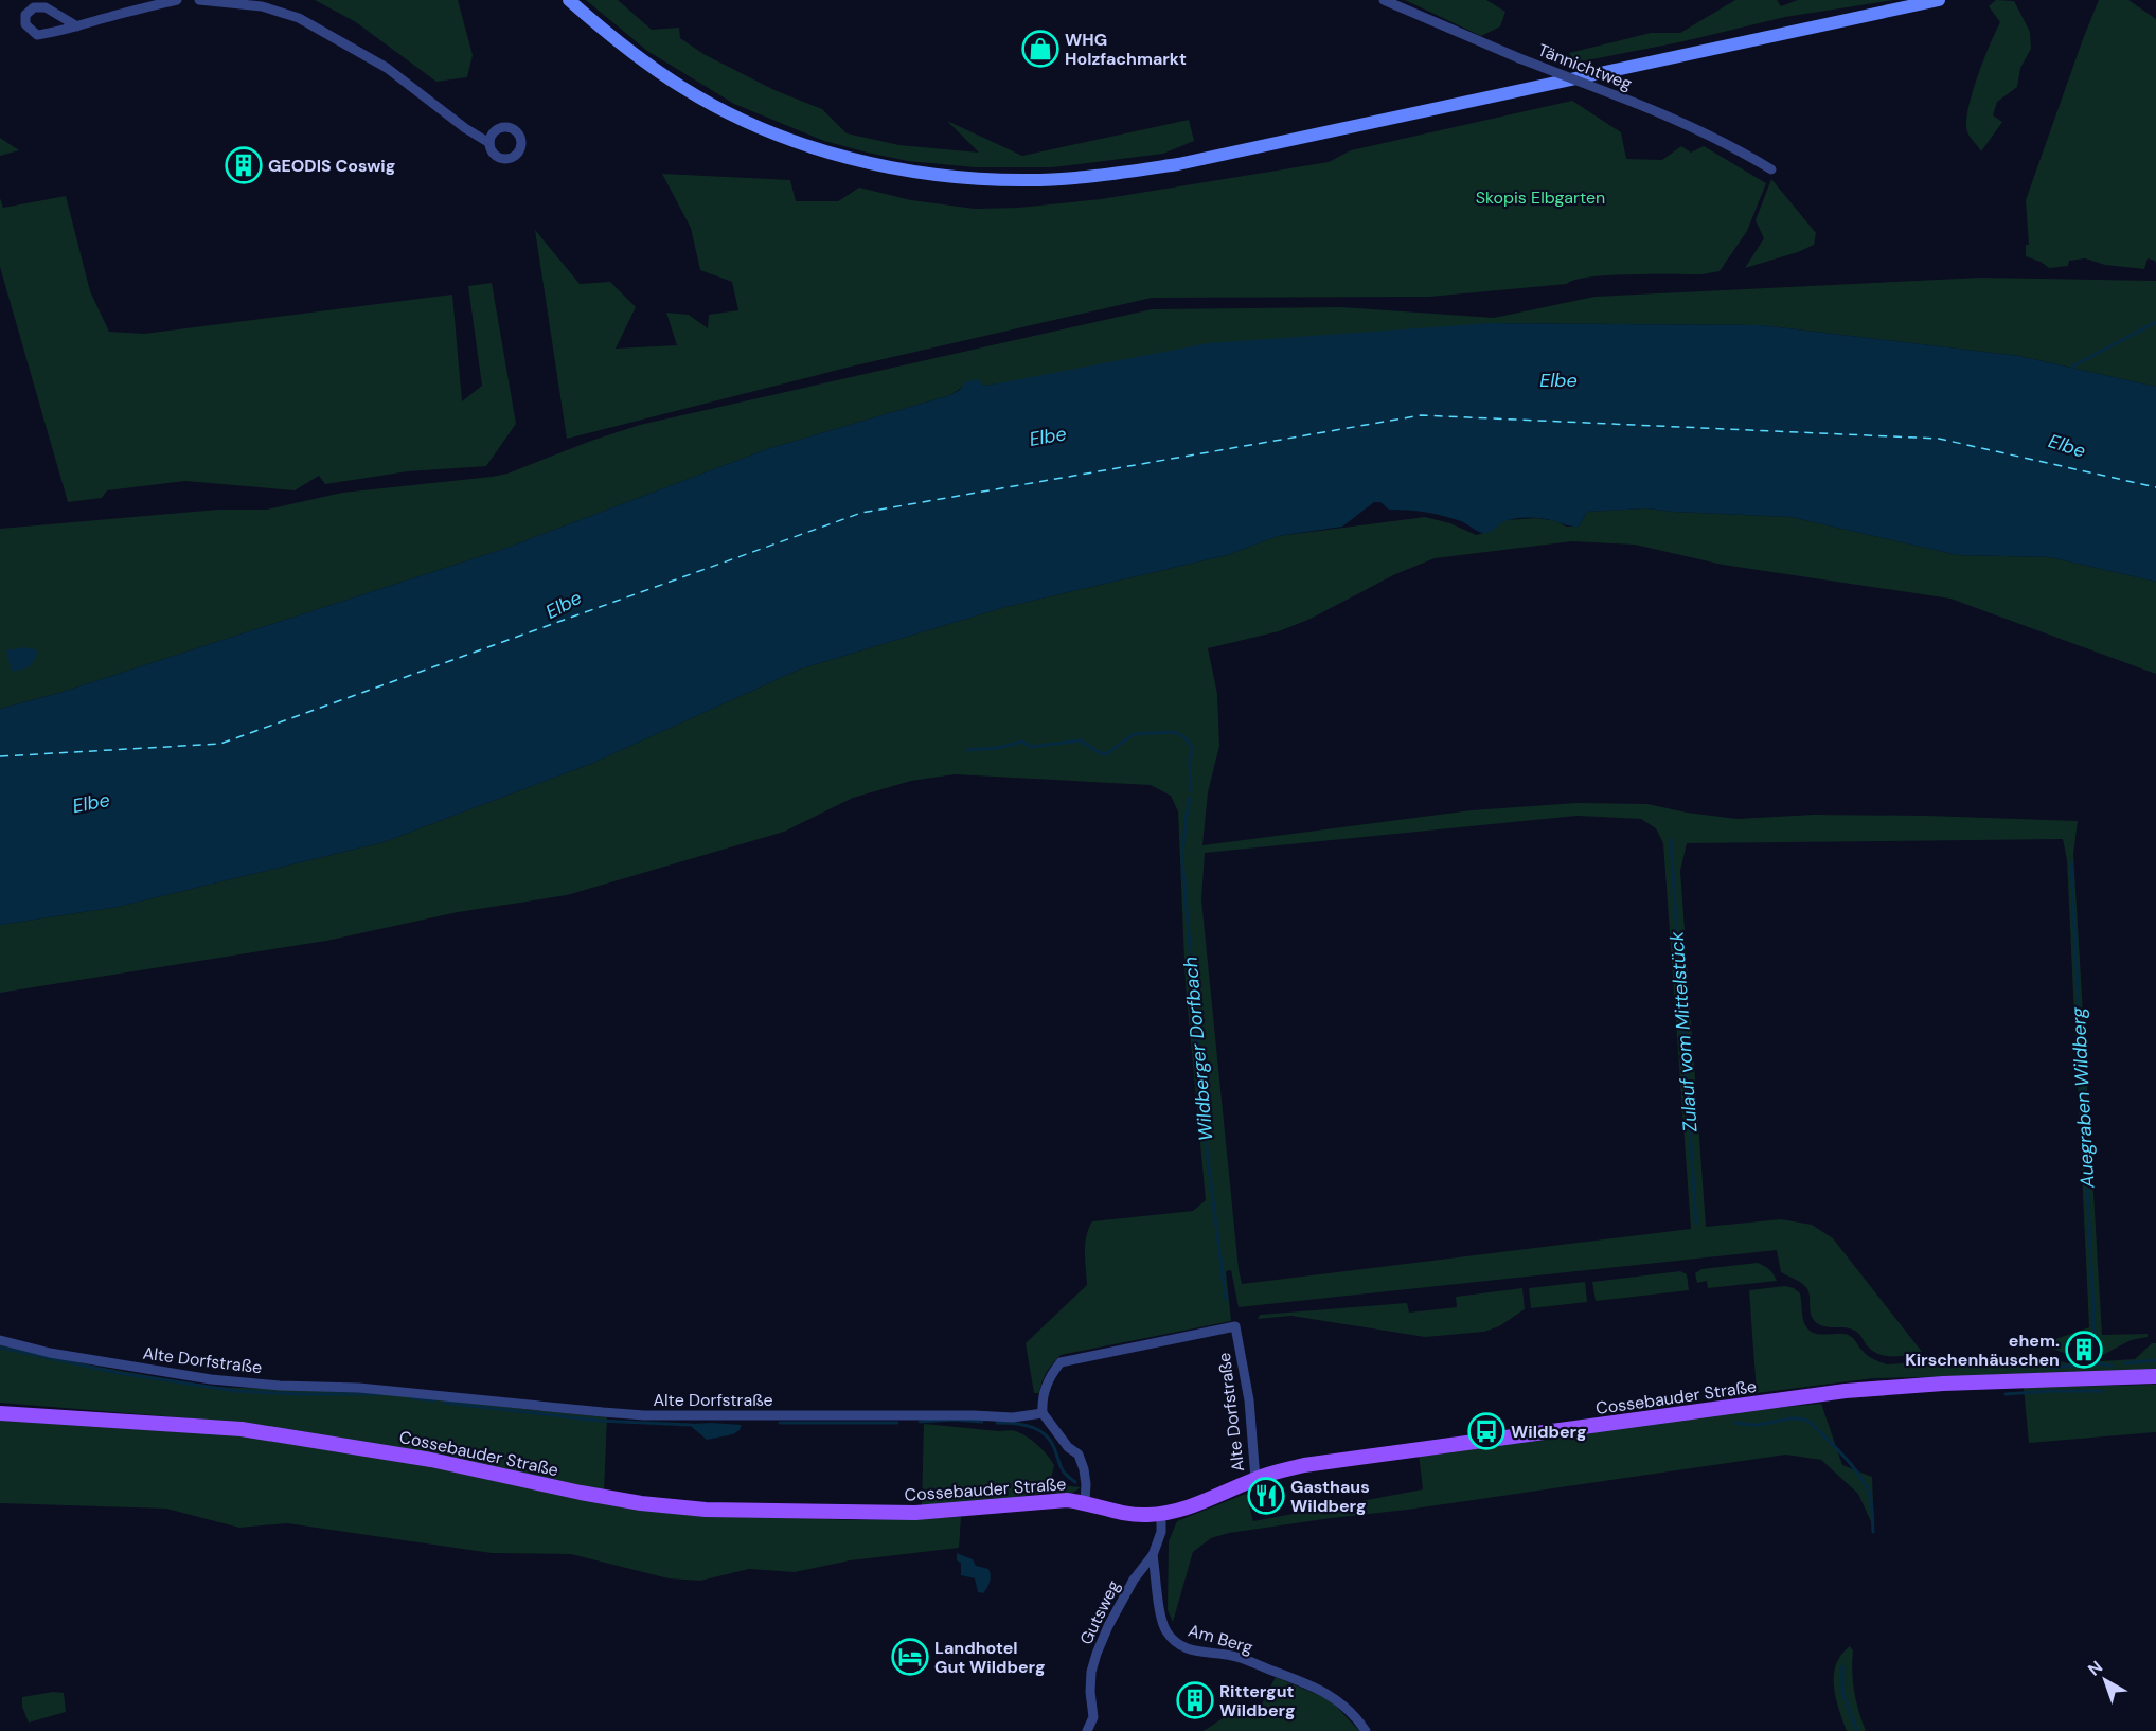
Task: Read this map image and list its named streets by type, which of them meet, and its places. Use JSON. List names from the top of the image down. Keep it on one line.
{"streets":{"main road":["Cossebauder Straße"],"street":["Tännichtweg","Alte Dorfstraße","Gutsweg","Am Berg"]},"crossings":[["Alte Dorfstraße","Cossebauder Straße"],["Cossebauder Straße","Gutsweg"],["Gutsweg","Am Berg"]],"water":["Elbe","Zulauf vom Mittelstück","Wildberger Dorfbach","Auegraben Wildberg"],"parks":["Skopis Elbgarten"],"places":{"shop":["WHG Holzfachmarkt"],"building":["GEODIS Coswig","ehem. Kirschenhäuschen","Rittergut Wildberg"],"bus stop":["Wildberg"],"restaurant":["Gasthaus Wildberg"],"hotel":["Landhotel Gut Wildberg"]},"north":"top left"}
